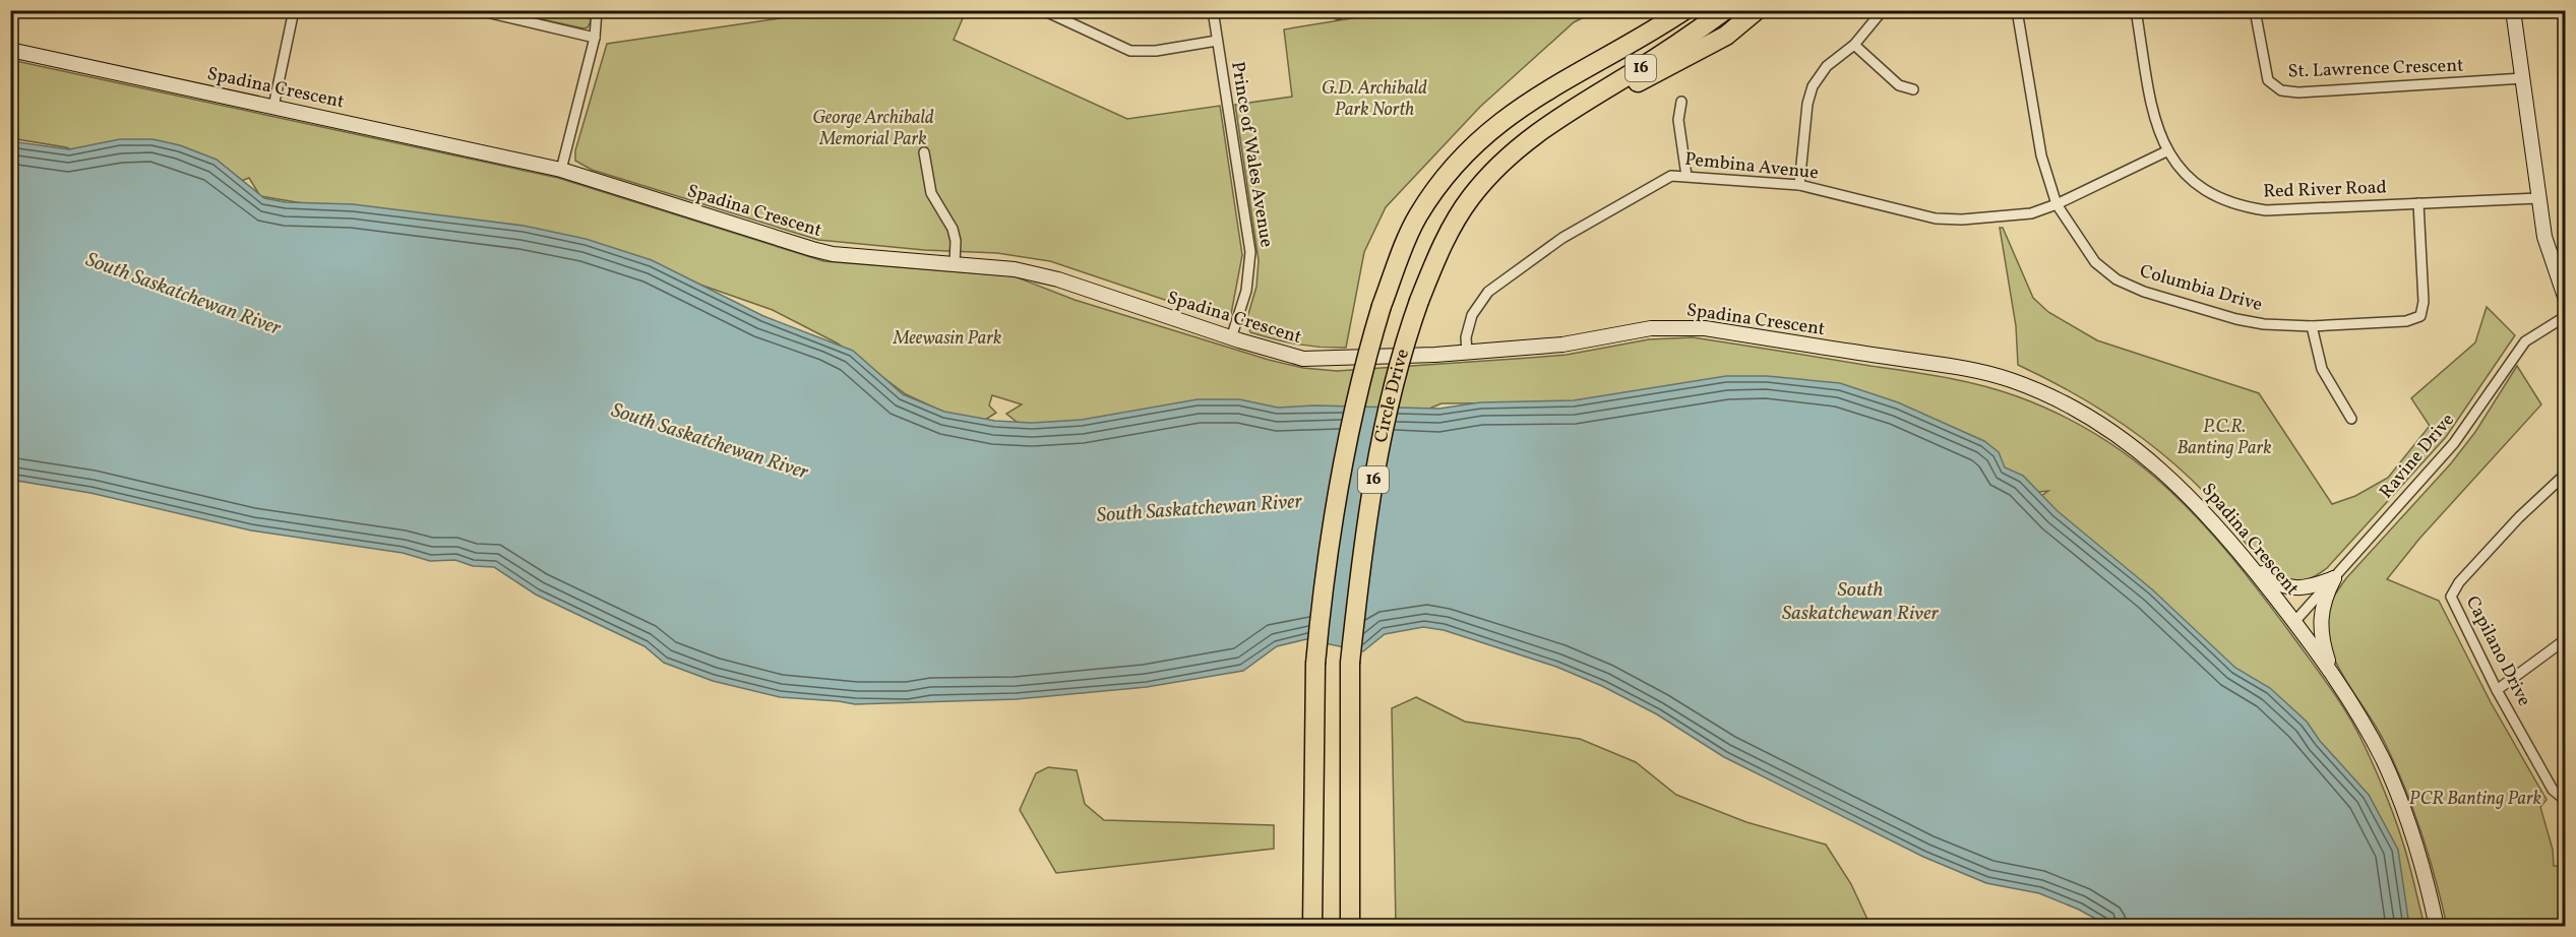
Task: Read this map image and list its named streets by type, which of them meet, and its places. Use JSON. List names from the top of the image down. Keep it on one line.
{"streets":{"highway":["16","Circle Drive"],"street":["St. Lawrence Crescent","Spadina Crescent","Prince of Wales Avenue","Pembina Avenue","Red River Road","Columbia Drive","Ravine Drive","Capilano Drive"]},"crossings":[["Spadina Crescent","Prince of Wales Avenue"],["Spadina Crescent","Pembina Avenue"],["Spadina Crescent","Ravine Drive"],["Pembina Avenue","Red River Road"],["Pembina Avenue","Columbia Drive"],["Red River Road","Columbia Drive"]],"water":["South Saskatchewan River"],"parks":["G.D. Archibald Park North","George Archibald Memorial Park","Meewasin Park","P.C.R. Banting Park","PCR Banting Park"]}
